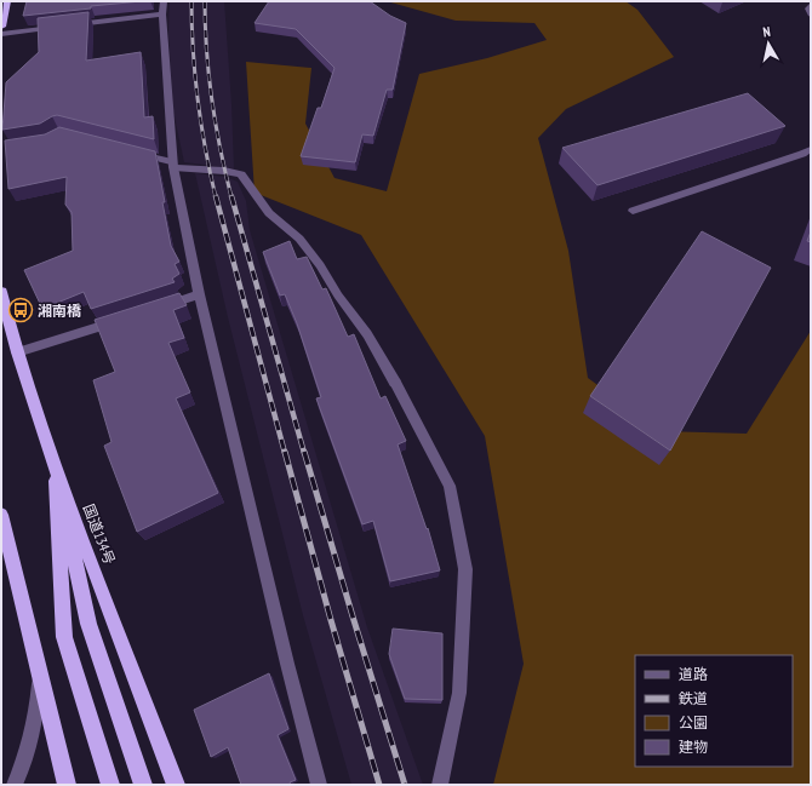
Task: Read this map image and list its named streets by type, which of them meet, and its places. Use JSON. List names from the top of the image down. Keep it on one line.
{"streets":{"highway":["国道134号"]},"places":{"bus stop":["湘南橋"]},"legend":["道路","鉄道","公園","建物"],"north":"top"}
